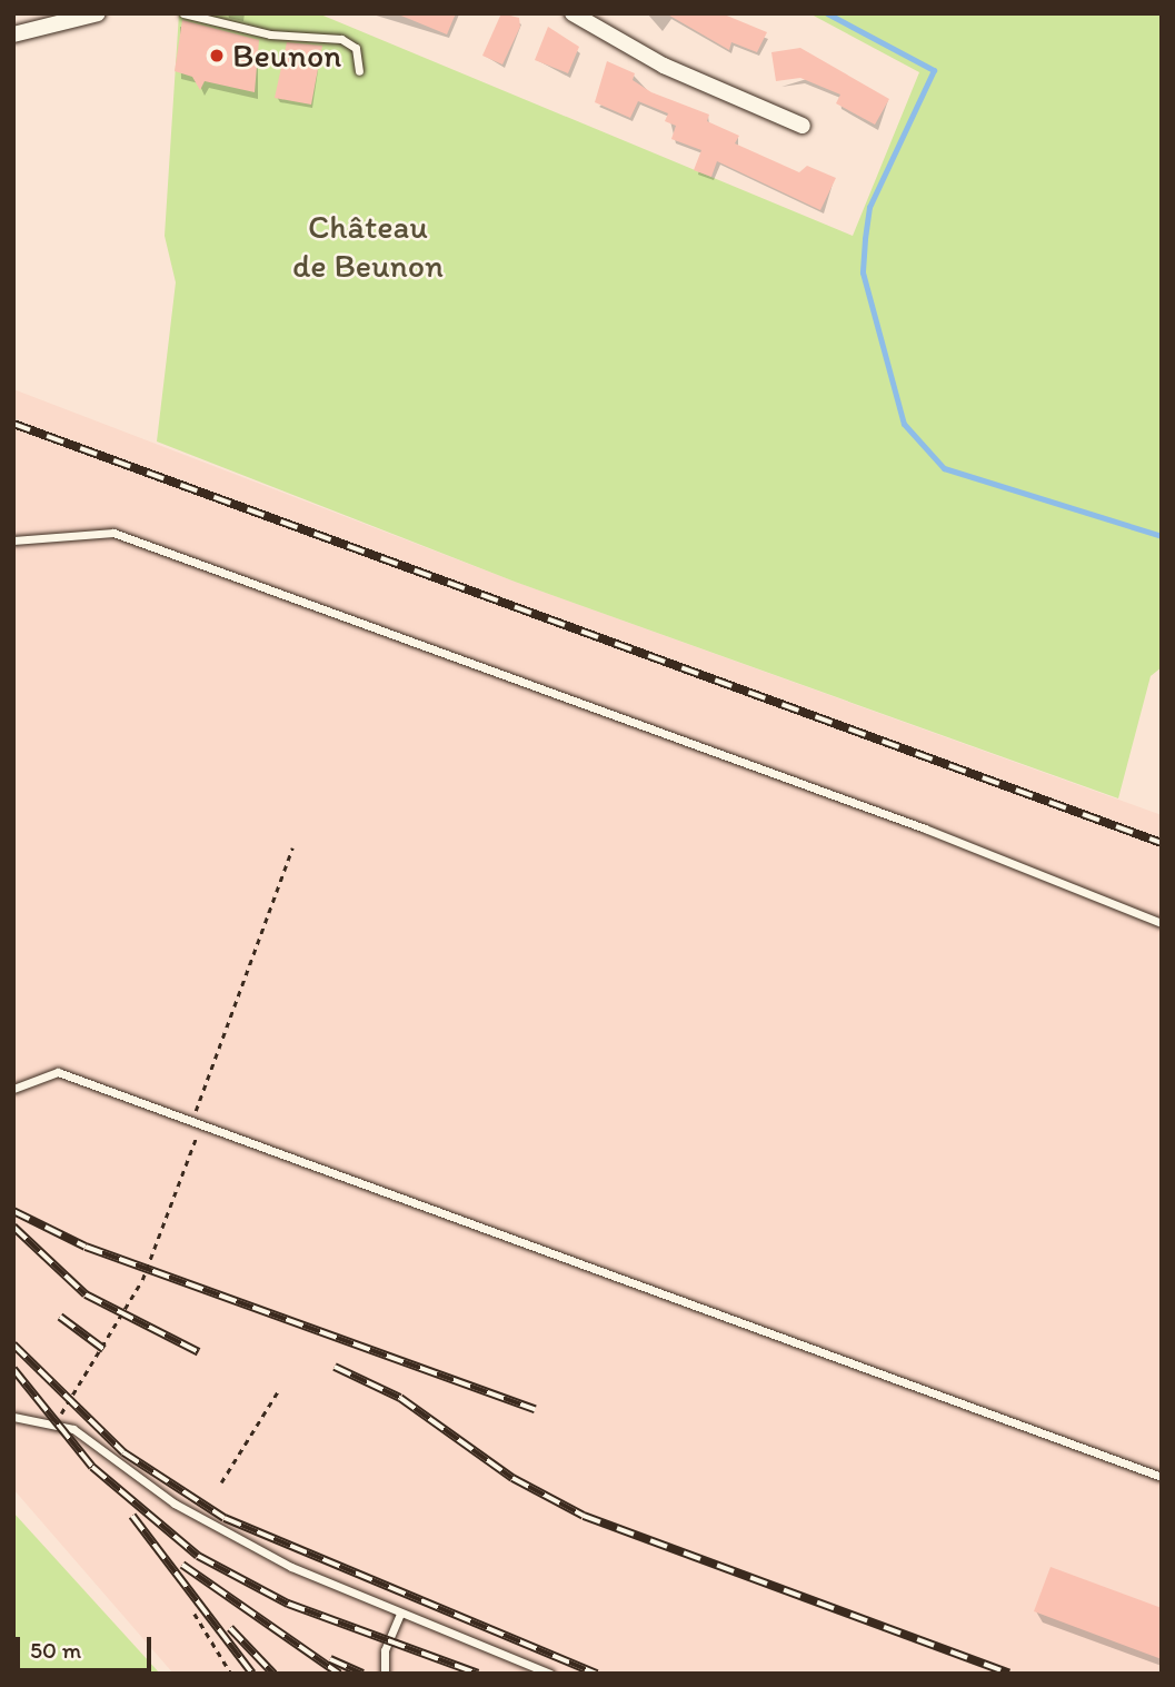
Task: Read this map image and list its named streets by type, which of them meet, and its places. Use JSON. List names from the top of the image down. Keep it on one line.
{"parks":["Château de Beunon"],"places":["Beunon"],"scale_bar":"50 m"}
